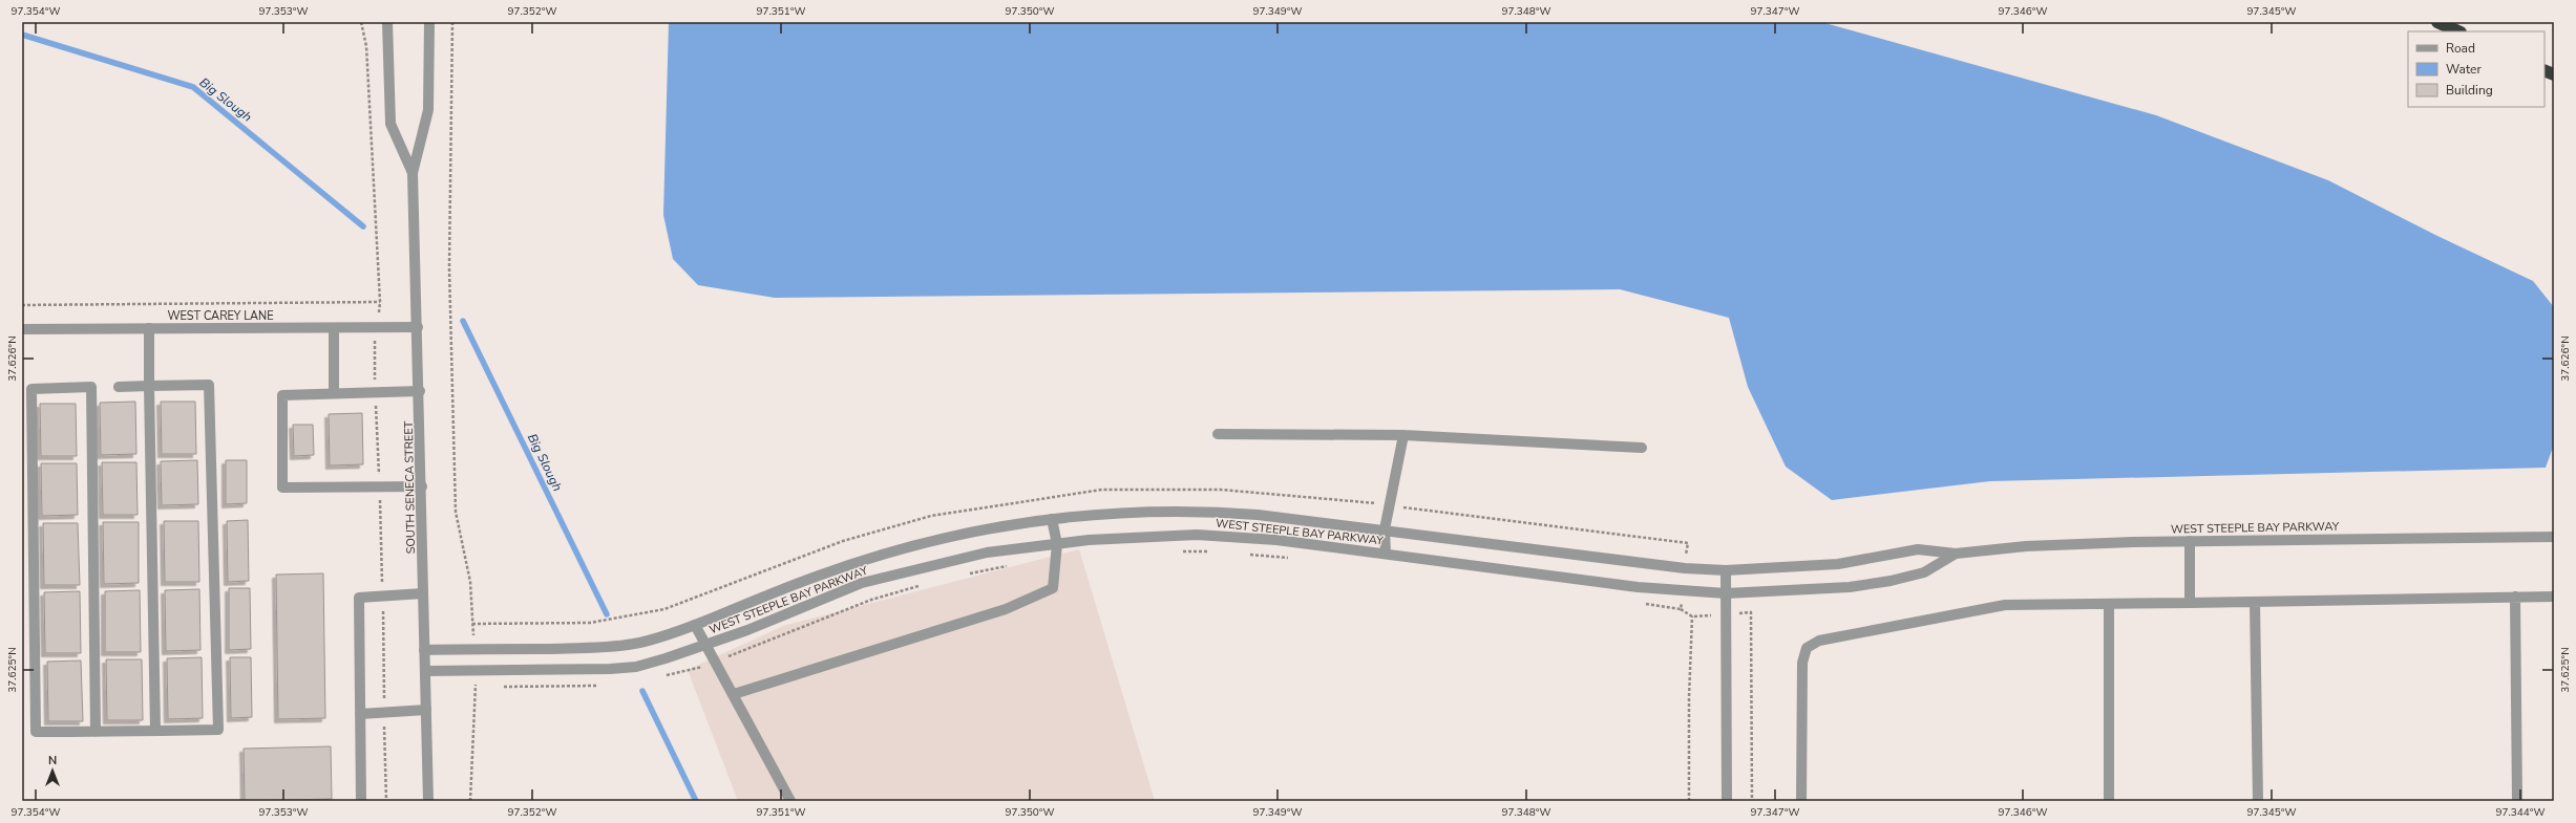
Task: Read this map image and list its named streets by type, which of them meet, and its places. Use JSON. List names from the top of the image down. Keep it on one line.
{"streets":{"street":["WEST CAREY LANE","SOUTH SENECA STREET","WEST STEEPLE BAY PARKWAY"]},"crossings":[["WEST CAREY LANE","SOUTH SENECA STREET"],["SOUTH SENECA STREET","WEST STEEPLE BAY PARKWAY"]],"water":["Big Slough"],"legend":["Road","Water","Building"],"north":"top","coordinates":["97.354°W","97.353°W","97.352°W","97.351°W","97.350°W","97.349°W","97.348°W","97.347°W","97.346°W","97.345°W","37.626°N","37.625°N","97.344°W"]}
